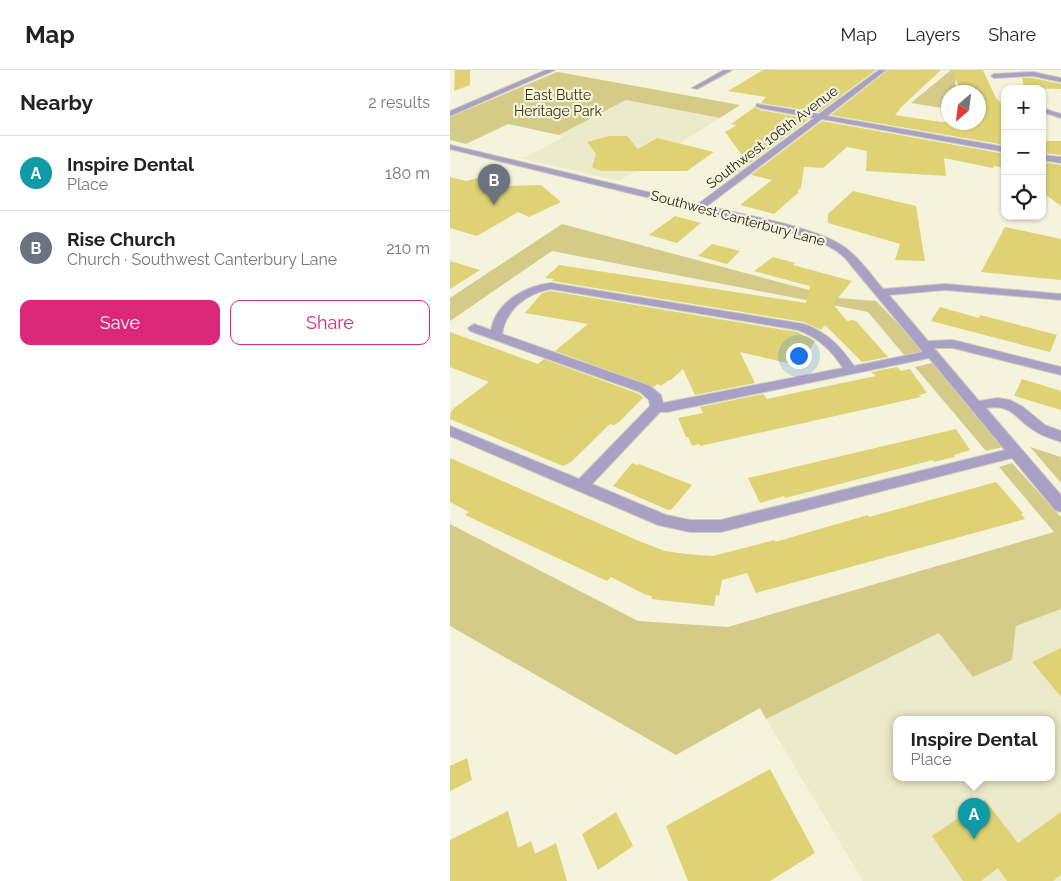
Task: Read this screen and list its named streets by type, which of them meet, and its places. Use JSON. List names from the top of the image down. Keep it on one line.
{"streets":{"street":["Southwest 106th Avenue","Southwest Canterbury Lane"]},"crossings":[["Southwest 106th Avenue","Southwest Canterbury Lane"]],"parks":["East Butte Heritage Park"],"north":"bottom left","page":{"header":"Map","nav":["Map","Layers","Share"],"heading":["Nearby","2 results"],"map_buttons":["+","−"],"list":[{"mark":"A","name":"Inspire Dental","note":"Place","value":"180 m"},{"mark":"B","name":"Rise Church","note":"Church · Southwest Canterbury Lane","value":"210 m"}],"pins":["B","A"],"buttons":["Save","Share"],"popup":["Inspire Dental","Place"]}}
